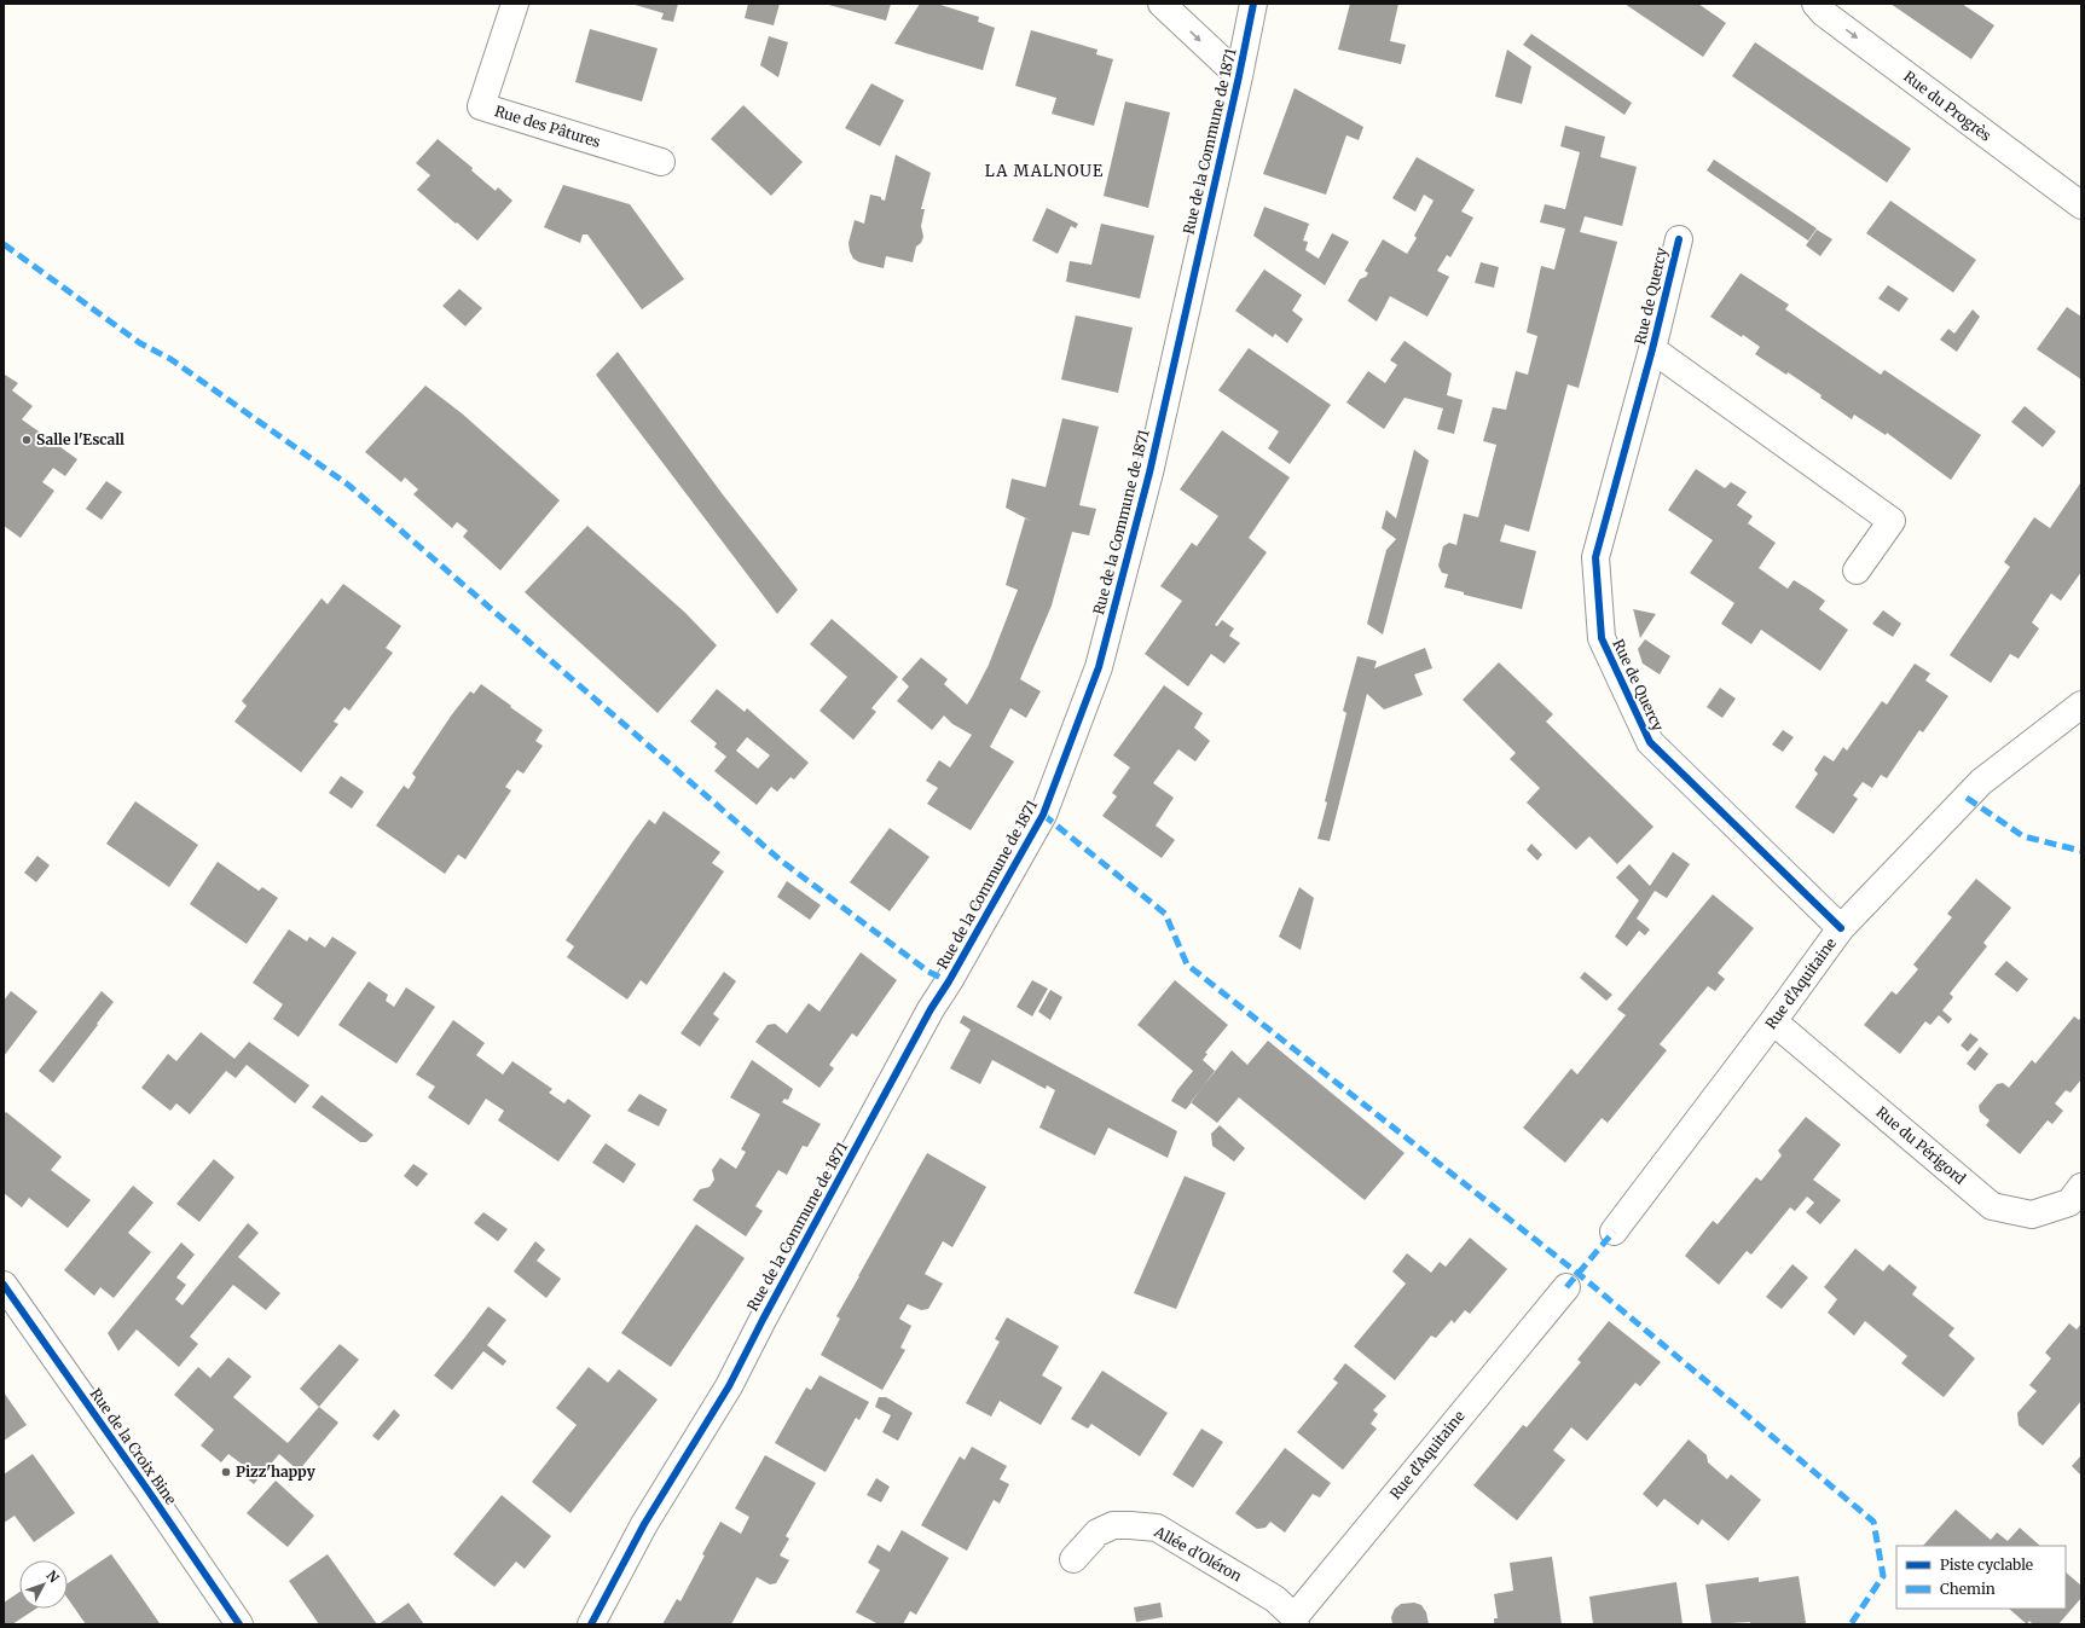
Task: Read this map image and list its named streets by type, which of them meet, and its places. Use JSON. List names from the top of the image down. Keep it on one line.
{"streets":{"street":["Rue du Progrès","Rue des Pâtures","Rue de la Commune de 1871","Rue de Quercy","Rue d'Aquitaine","Rue du Périgord","Rue de la Croix Bine","Allée d'Oléron"]},"crossings":[["Rue de Quercy","Rue d'Aquitaine"],["Rue d'Aquitaine","Rue du Périgord"],["Rue d'Aquitaine","Allée d'Oléron"]],"one_way":["Rue du Progrès"],"districts":["LA MALNOUE"],"places":["Salle l'Escall","Pizz'happy"],"legend":["Piste cyclable","Chemin"],"north":"top right"}
